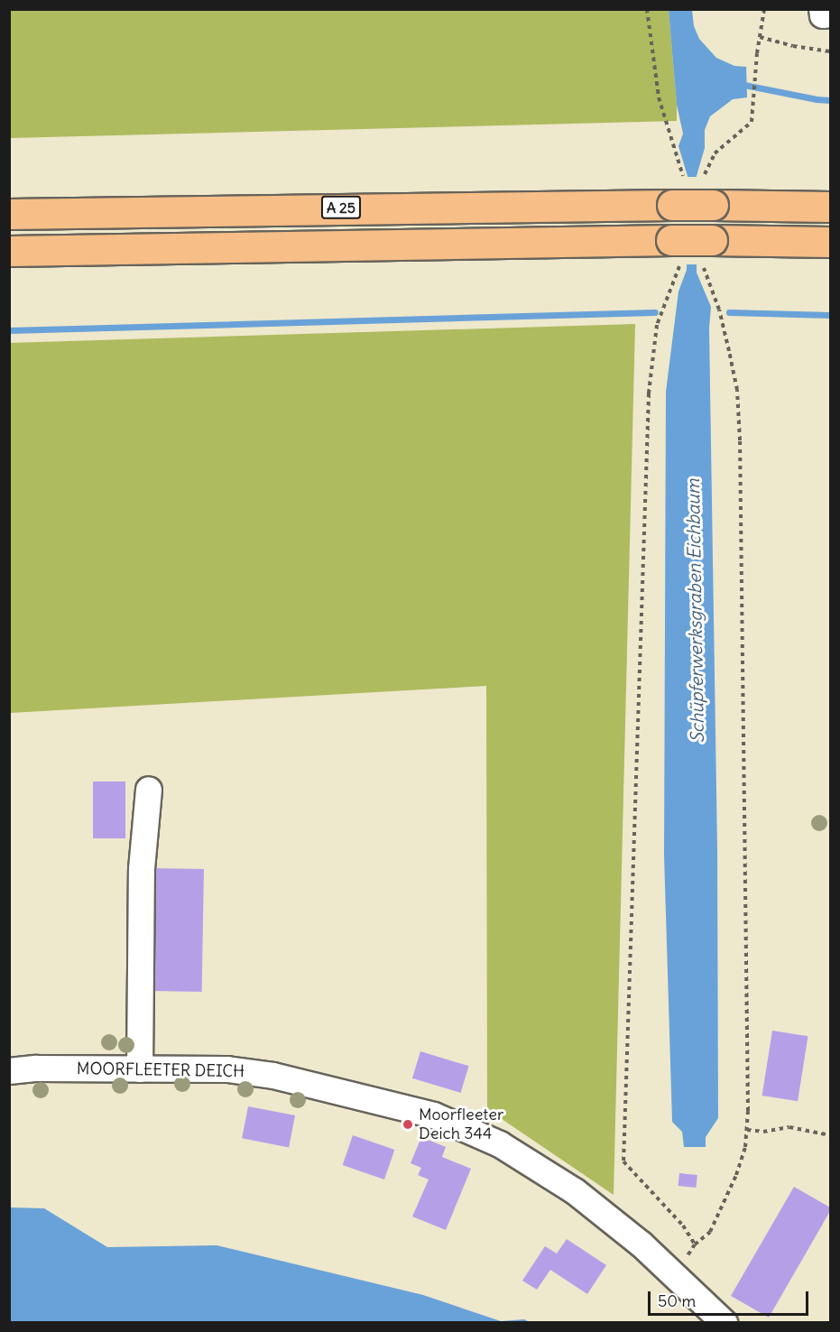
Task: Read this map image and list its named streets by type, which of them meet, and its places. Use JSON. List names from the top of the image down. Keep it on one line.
{"streets":{"highway":["A 25"],"street":["MOORFLEETER DEICH"]},"water":["Schüpferwerksgraben Eichbaum"],"places":["Moorfleeter Deich 344"],"scale_bar":"50 m"}
